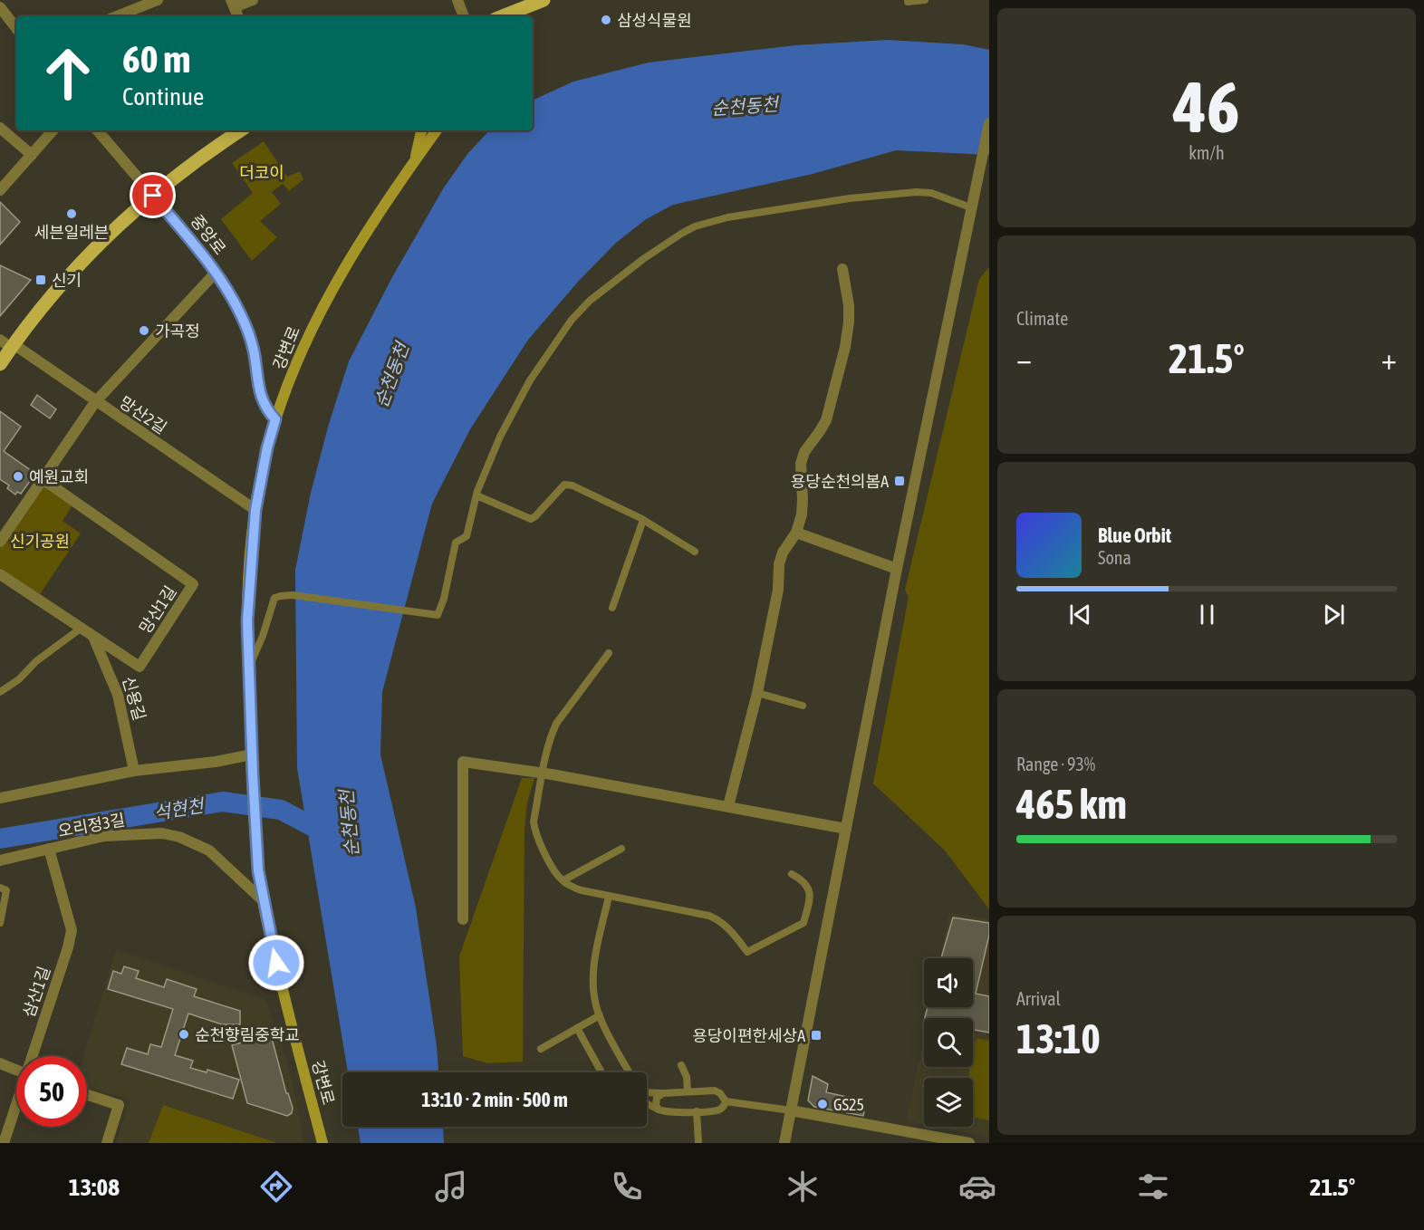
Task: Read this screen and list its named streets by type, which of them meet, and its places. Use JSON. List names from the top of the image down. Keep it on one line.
{"streets":{"main road":["중앙로","강변로"],"street":["망산2길","망산1길","신용길","오리정3길","삼산1길"]},"crossings":[["중앙로","강변로"],["강변로","망산2길"],["강변로","오리정3길"],["망산1길","신용길"],["오리정3길","삼산1길"]],"water":["순천동천","석현천"],"parks":["더코이","신기공원"],"places":{"other":["삼성식물원","세븐일레븐","가곡정","예원교회","순천향림중학교","GS25"],"transit":["신기","용당순천의봄A","용당이편한세상A"]},"page":{"tile":[["46","km/h"],"Climate",["Range · 93%","465 km"],["Arrival","13:10"]],"turn":["60 m","Continue"],"heat":["−","21.5°","+"],"song":["Blue Orbit","Sona"],"limit":"50","trip":"13:10 · 2 min · 500 m","tabs":["13:08","21.5°"]}}
